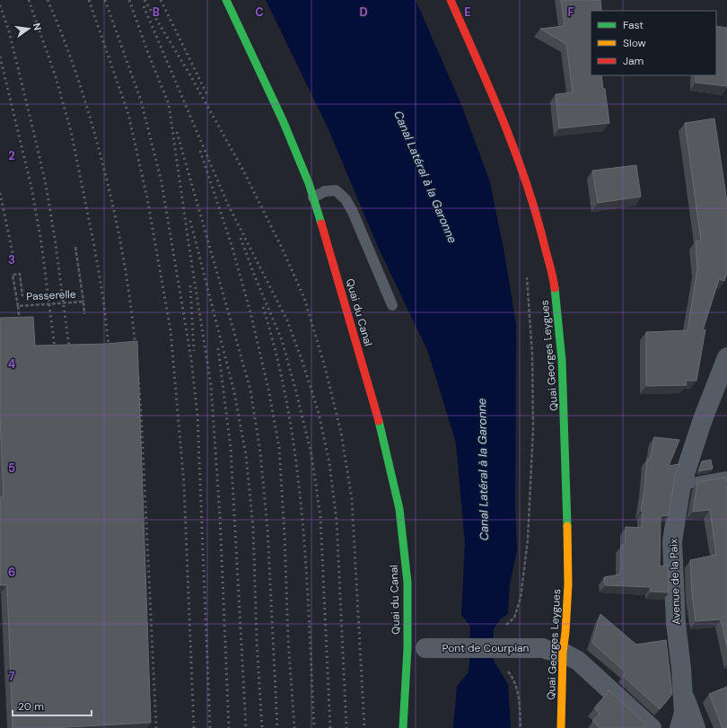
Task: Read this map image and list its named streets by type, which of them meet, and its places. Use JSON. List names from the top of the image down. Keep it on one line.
{"streets":{"street":["Quai du Canal","Quai Georges Leygues","Avenue de la Paix","Pont de Courpian"],"path":["Passerelle"]},"crossings":[["Quai du Canal","Pont de Courpian"],["Quai Georges Leygues","Pont de Courpian"]],"water":["Canal Latéral à la Garonne"],"legend":["Fast","Slow","Jam"],"scale_bar":"20 m","north":"right","grid":{"columns":["B","C","D","E","F"],"rows":["2","3","4","5","6","7"]}}
